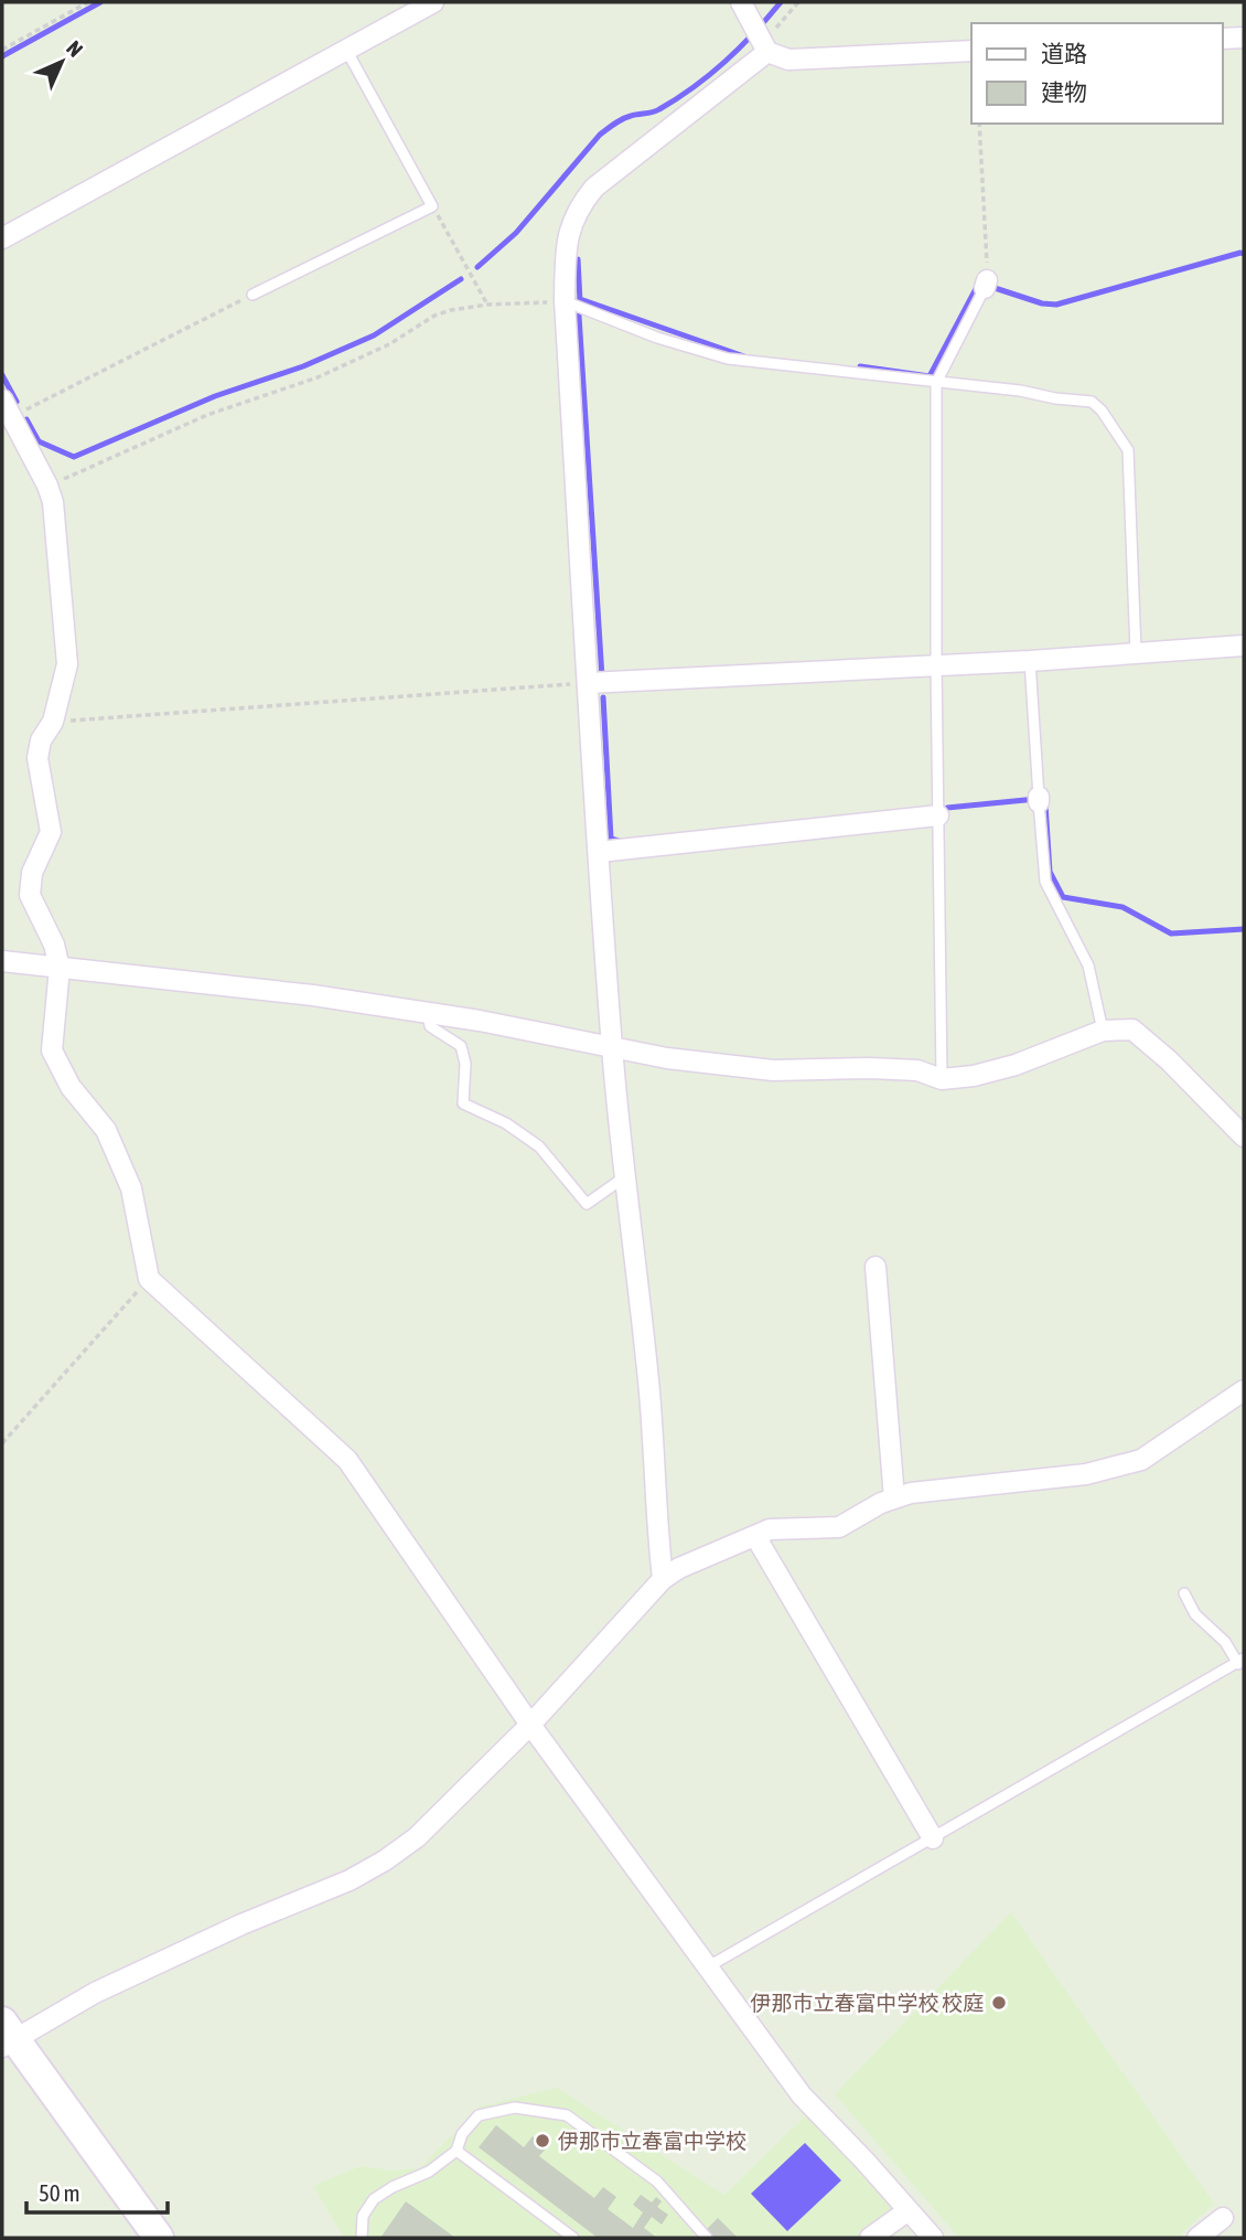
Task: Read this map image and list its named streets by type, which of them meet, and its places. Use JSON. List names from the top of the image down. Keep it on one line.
{"places":["伊那市立春富中学校 校庭","伊那市立春富中学校"],"legend":["道路","建物"],"scale_bar":"50 m","north":"top right"}
